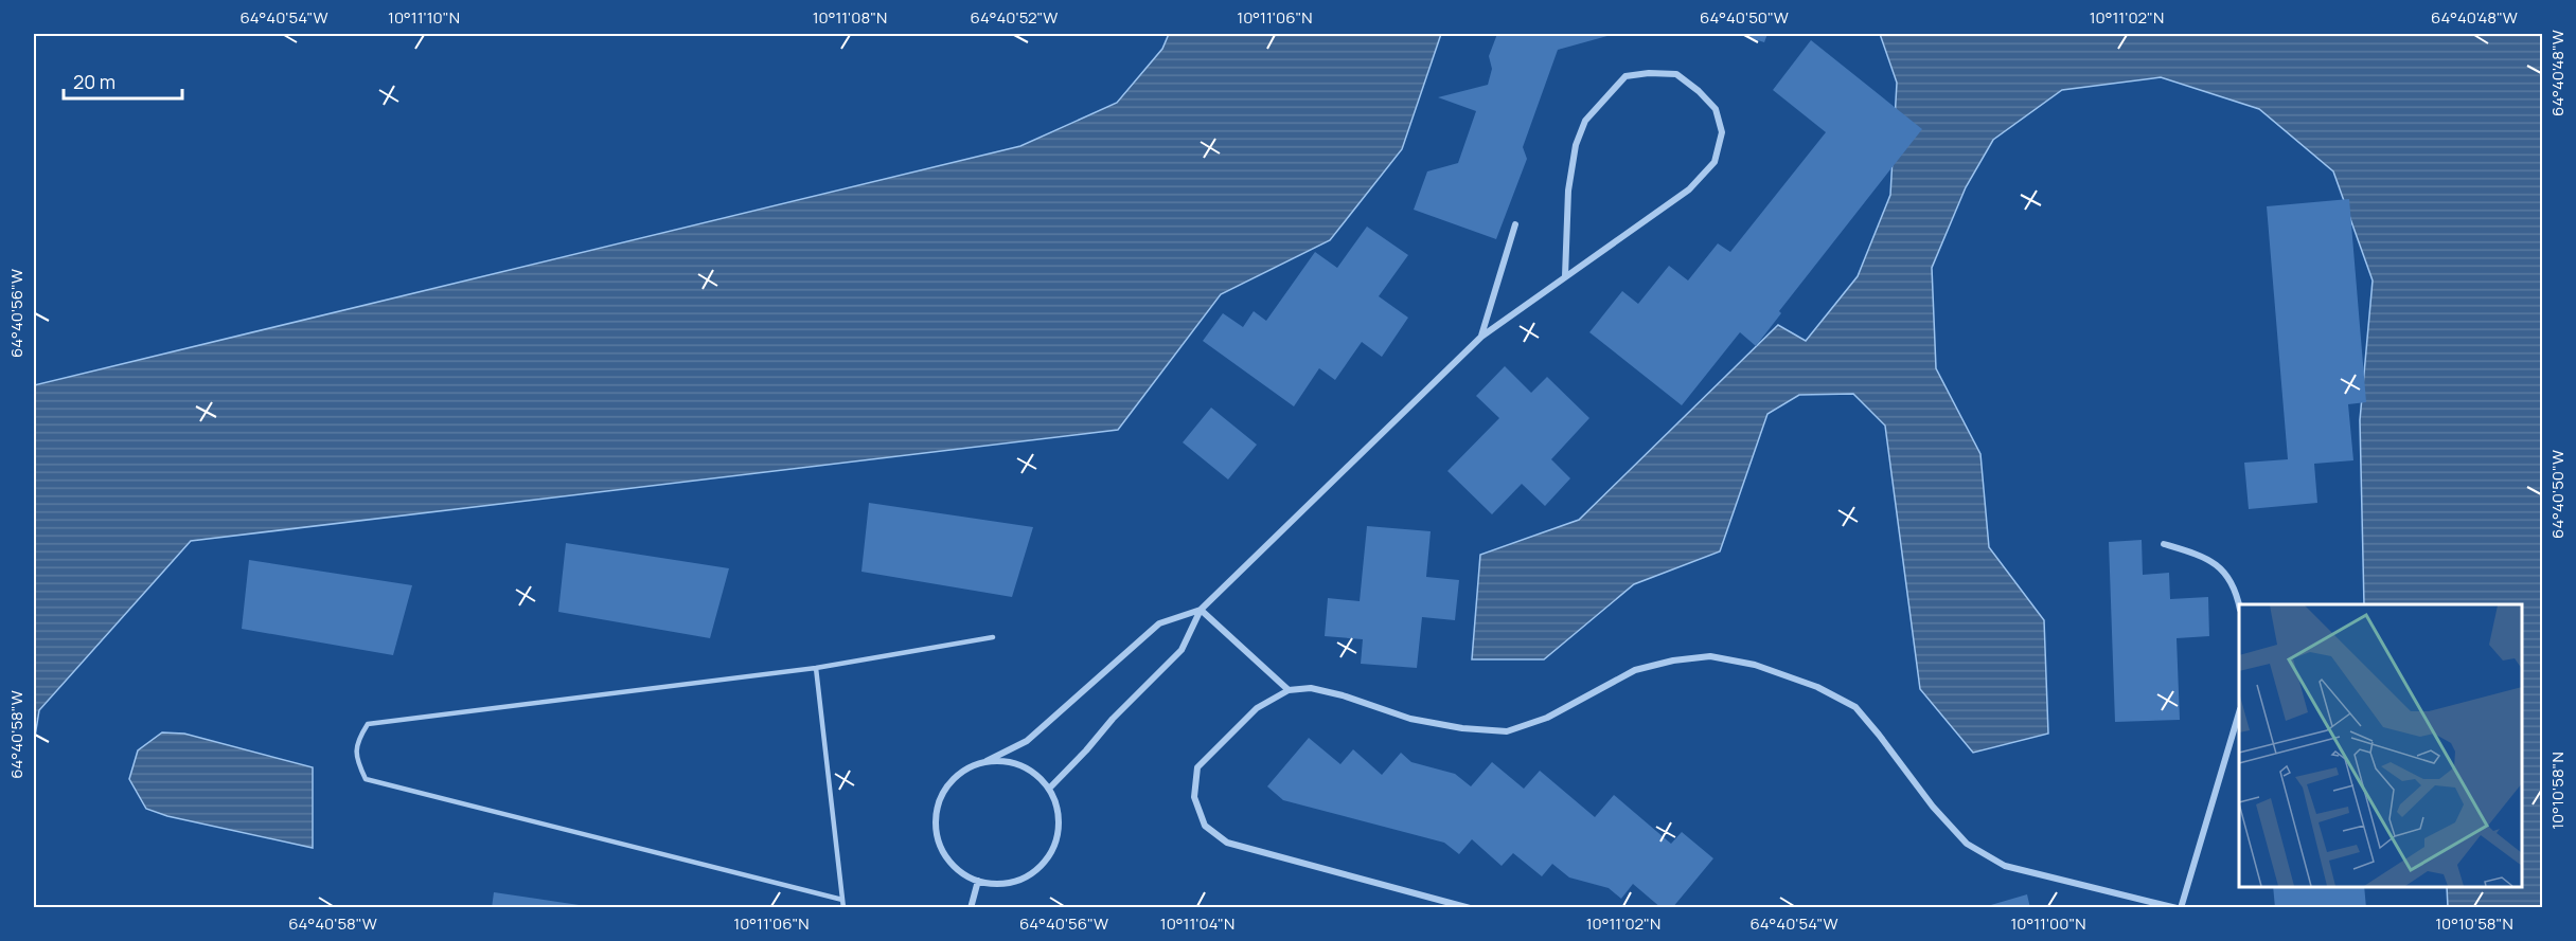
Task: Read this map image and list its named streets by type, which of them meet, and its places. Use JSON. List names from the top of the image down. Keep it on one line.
{"scale_bar":"20 m","coordinates":["64°40'54\"W","10°11'10\"N","10°11'08\"N","64°40'52\"W","10°11'06\"N","64°40'50\"W","10°11'02\"N","64°40'48\"W","64°40'56\"W","64°40'58\"W","10°10'58\"N","10°11'04\"N","10°11'00\"N"]}
